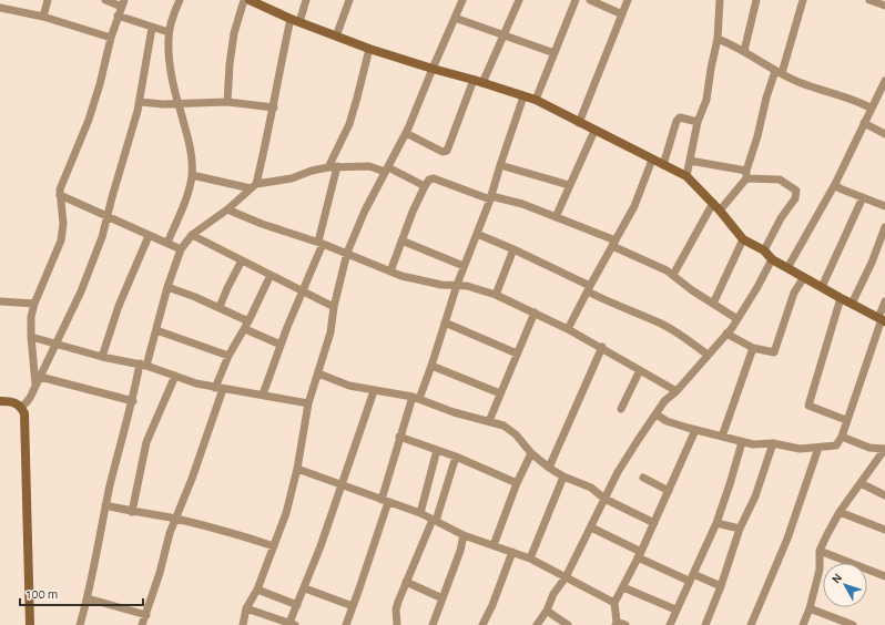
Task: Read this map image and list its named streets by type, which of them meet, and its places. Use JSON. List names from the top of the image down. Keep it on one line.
{"scale_bar":"100 m","north":"top left"}
